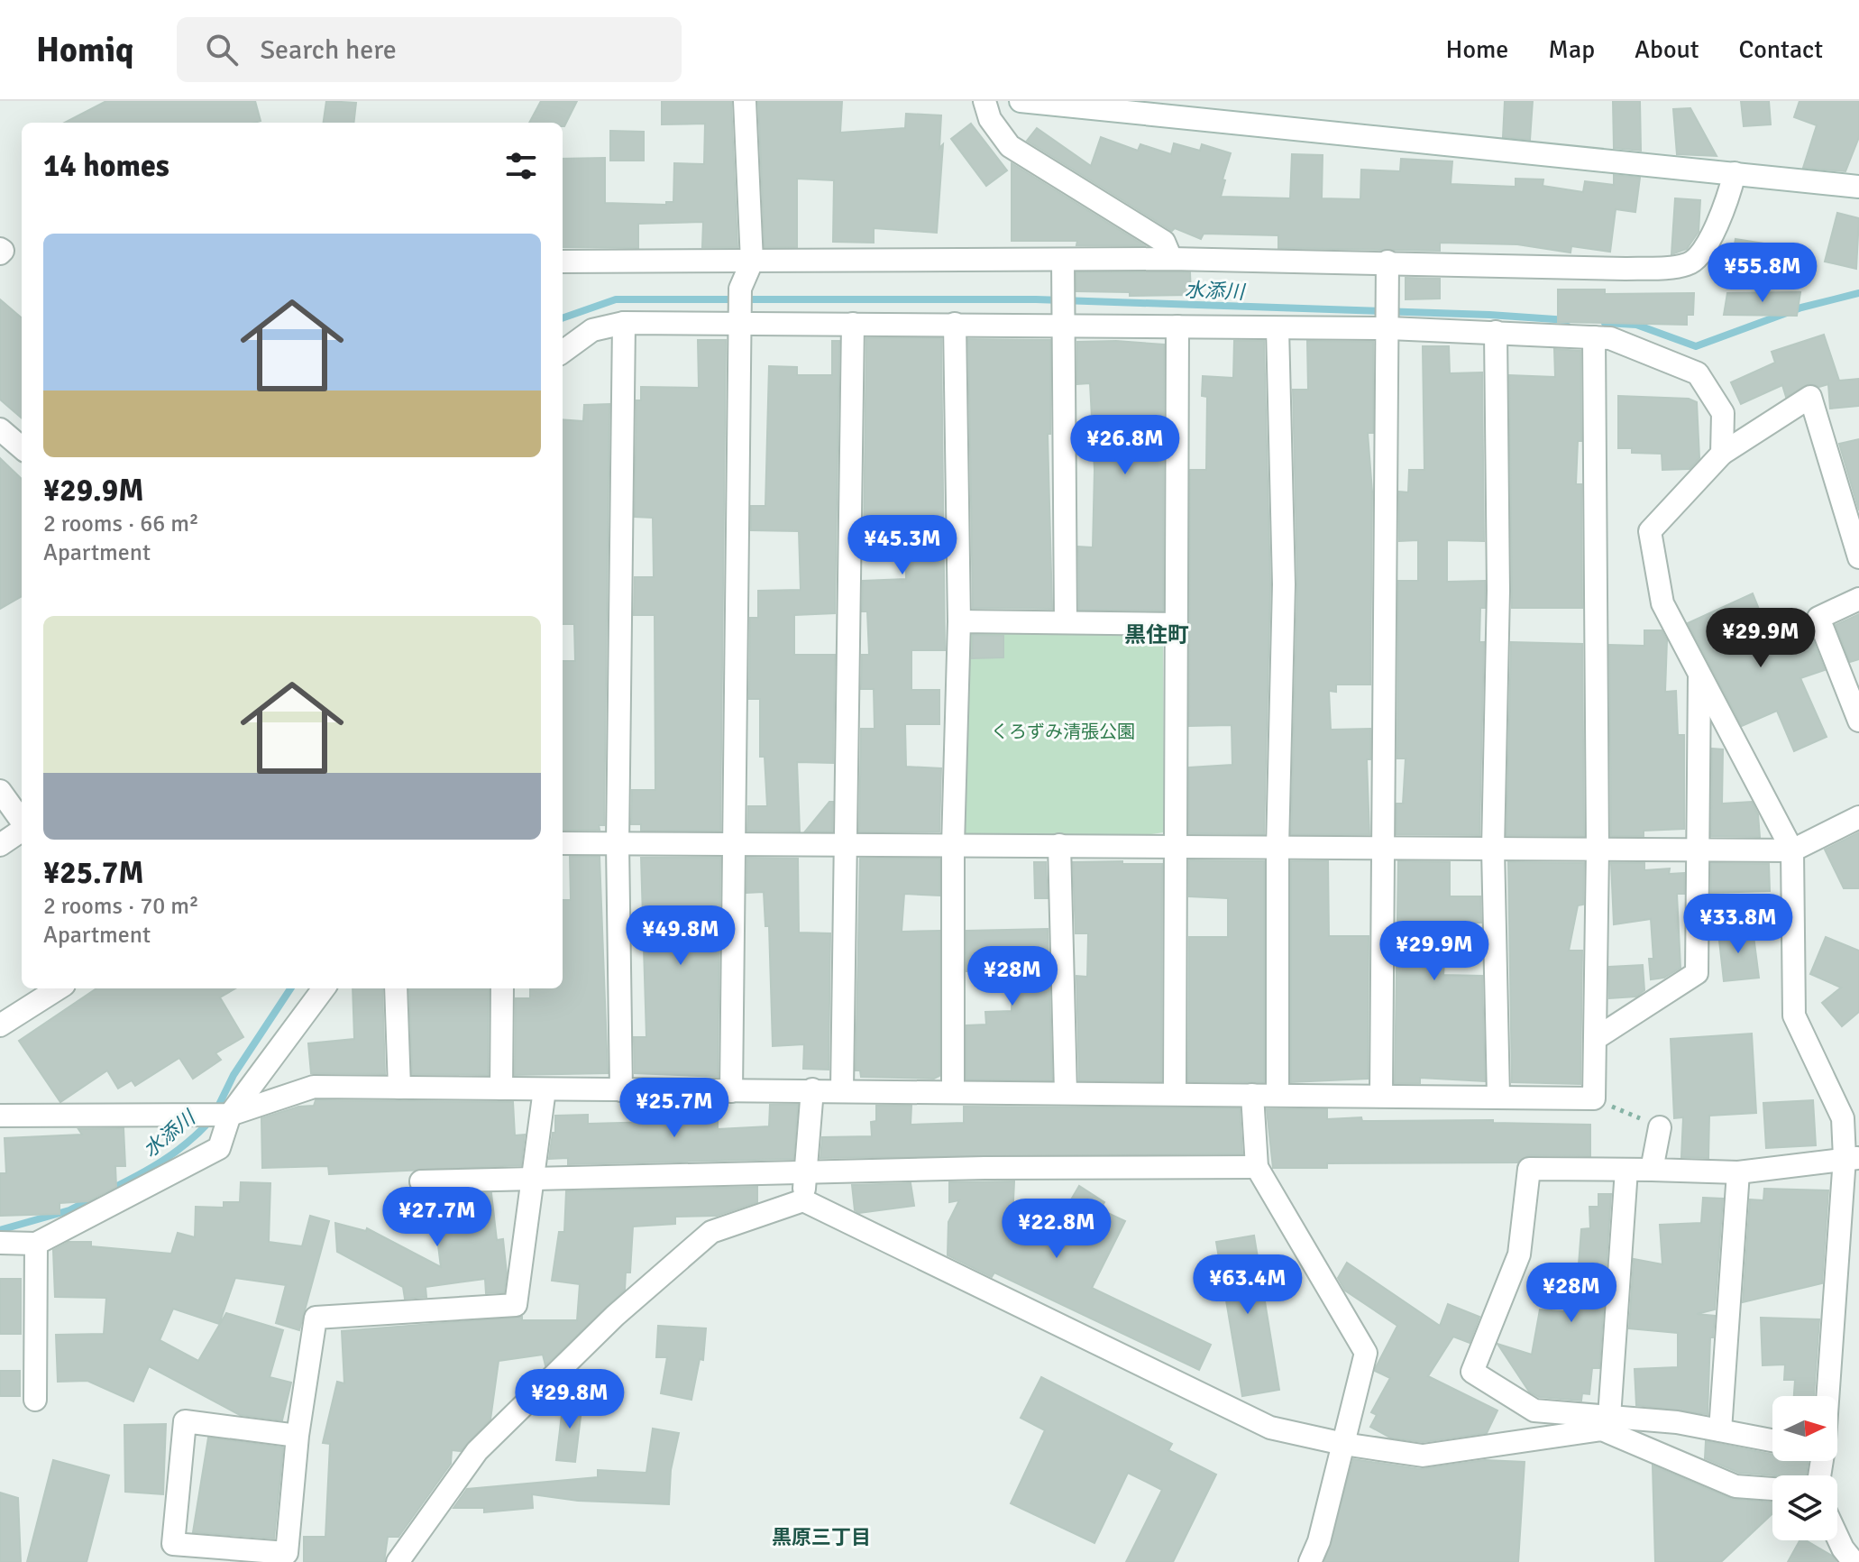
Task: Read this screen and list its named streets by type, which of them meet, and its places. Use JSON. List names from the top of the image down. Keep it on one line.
{"districts":["黒住町","黒原三丁目"],"water":["水添川"],"parks":["くろずみ清張公園"],"north":"right","page":{"header":"Homiq","search":"Search here","nav":["Home","Map","About","Contact"],"heading":"14 homes","list":[{"name":"¥29.9M","note":"2 rooms · 66 m² · Apartment"},{"name":"¥25.7M","note":"2 rooms · 70 m² · Apartment"}],"price":["¥55.8M","¥26.8M","¥45.3M","¥29.9M","¥33.8M","¥49.8M","¥29.9M","¥28M","¥25.7M","¥27.7M","¥22.8M","¥63.4M","¥28M","¥29.8M"]}}
